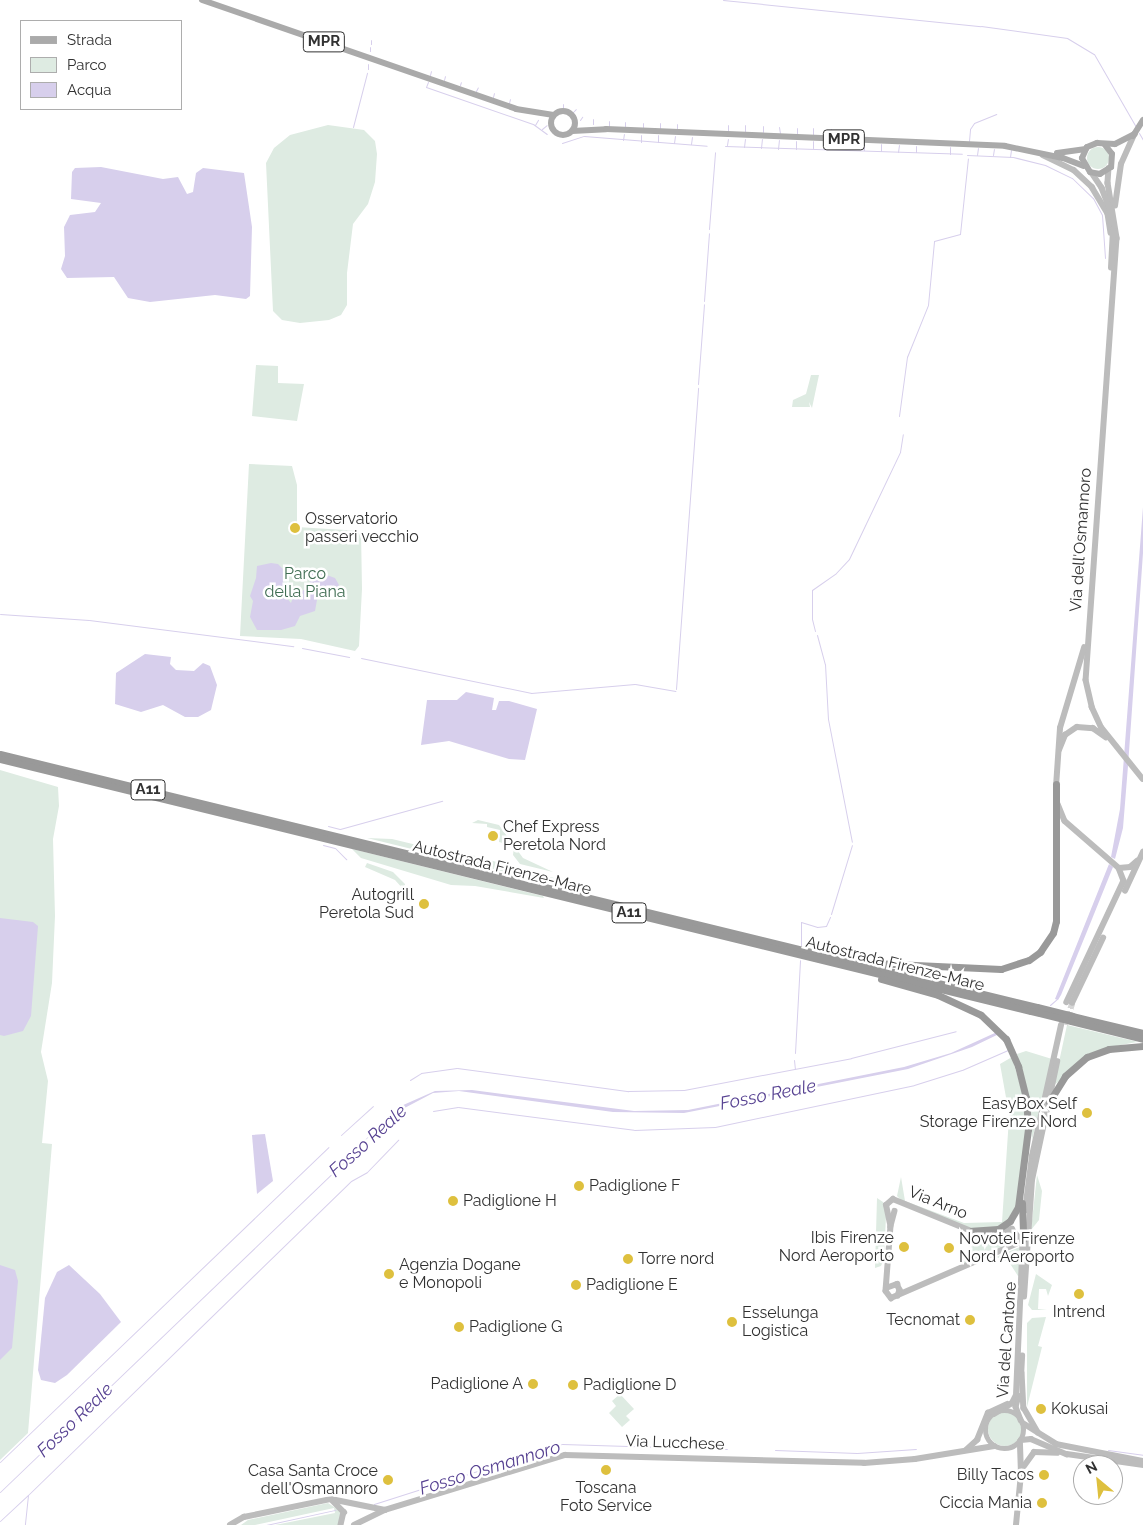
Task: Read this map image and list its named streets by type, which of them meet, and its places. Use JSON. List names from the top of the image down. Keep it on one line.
{"streets":{"highway":["A11","Autostrada Firenze-Mare"],"main road":["MPR","Via dell'Osmannoro","Via Arno","Via del Cantone","Via Lucchese"]},"crossings":[["MPR","Via dell'Osmannoro"],["Autostrada Firenze-Mare","Via del Cantone"],["Via Arno","Via del Cantone"],["Via del Cantone","Via Lucchese"]],"water":["Fosso Reale","Fosso Osmannoro"],"parks":["Parco della Piana"],"places":["Osservatorio passeri vecchio","Chef Express Peretola Nord","Autogrill Peretola Sud","EasyBox Self Storage Firenze Nord","Padiglione F","Padiglione H","Ibis Firenze Nord Aeroporto","Novotel Firenze Nord Aeroporto","Torre nord","Agenzia Dogane e Monopoli","Padiglione E","Intrend","Tecnomat","Esselunga Logistica","Padiglione G","Padiglione A","Padiglione D","Kokusai","Toscana Foto Service","Billy Tacos","Casa Santa Croce dell'Osmannoro","Ciccia Mania"],"legend":["Strada","Parco","Acqua"],"north":"top left"}
